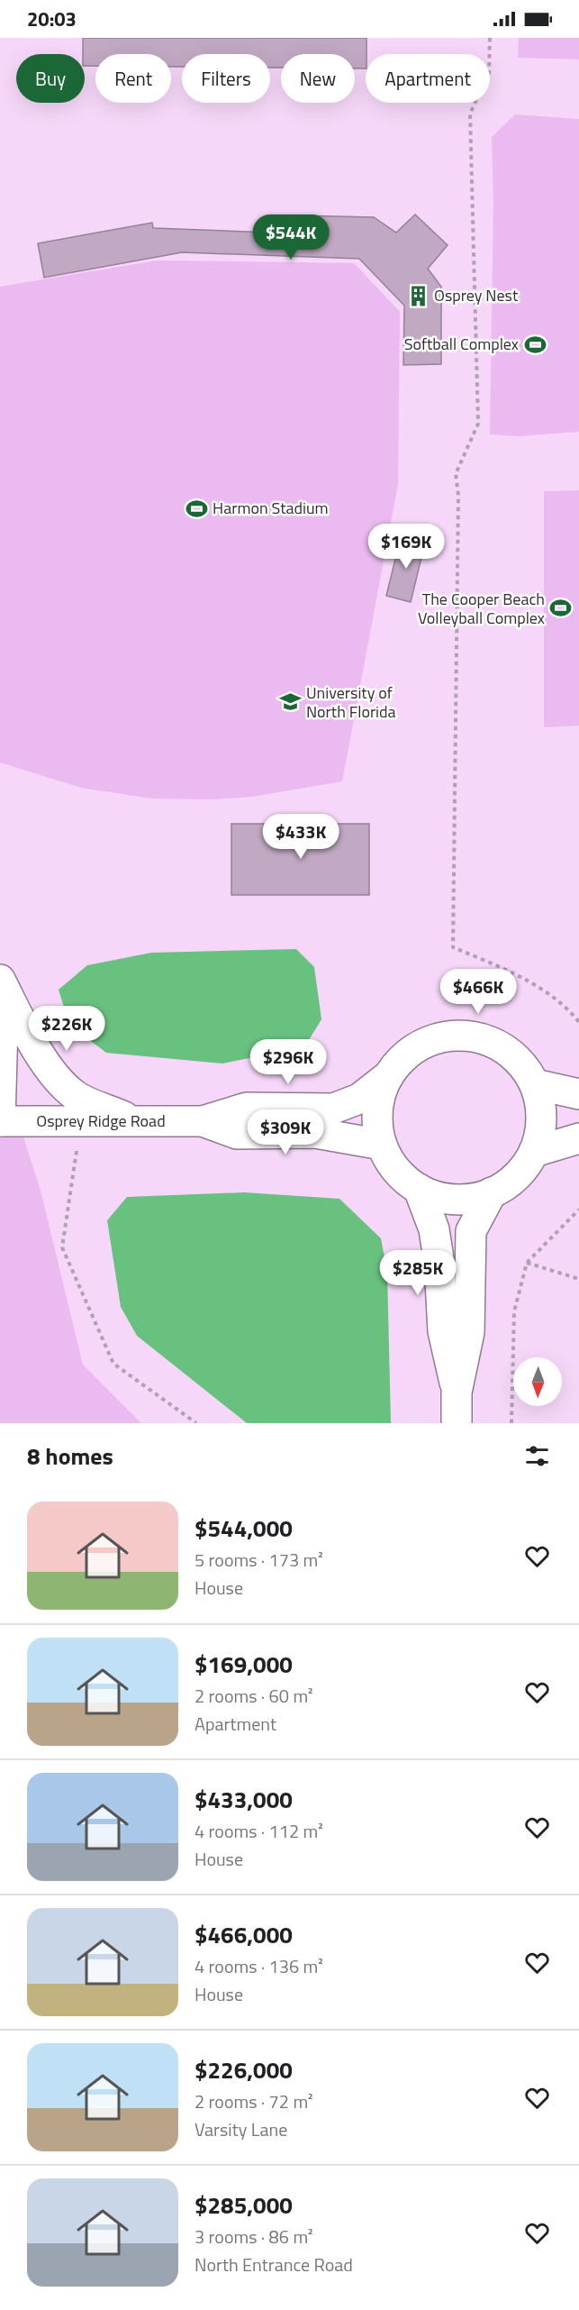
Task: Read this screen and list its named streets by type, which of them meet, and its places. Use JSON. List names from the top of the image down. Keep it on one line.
{"streets":{"street":["Osprey Ridge Road"]},"places":{"building":["Osprey Nest"],"sports":["Softball Complex","Harmon Stadium","The Cooper Beach Volleyball Complex"],"school or university":["University of North Florida"]},"north":"bottom","page":{"status":"20:03","chip":["Buy","Rent","Filters","New","Apartment"],"price":["$544K","$169K","$433K","$466K","$226K","$296K","$309K","$285K"],"heading":"8 homes","list":[{"name":"$544,000","note":"5 rooms · 173 m² · House"},{"name":"$169,000","note":"2 rooms · 60 m² · Apartment"},{"name":"$433,000","note":"4 rooms · 112 m² · House"},{"name":"$466,000","note":"4 rooms · 136 m² · House"},{"name":"$226,000","note":"2 rooms · 72 m² · Varsity Lane"},{"name":"$285,000","note":"3 rooms · 86 m² · North Entrance Road"}]}}
